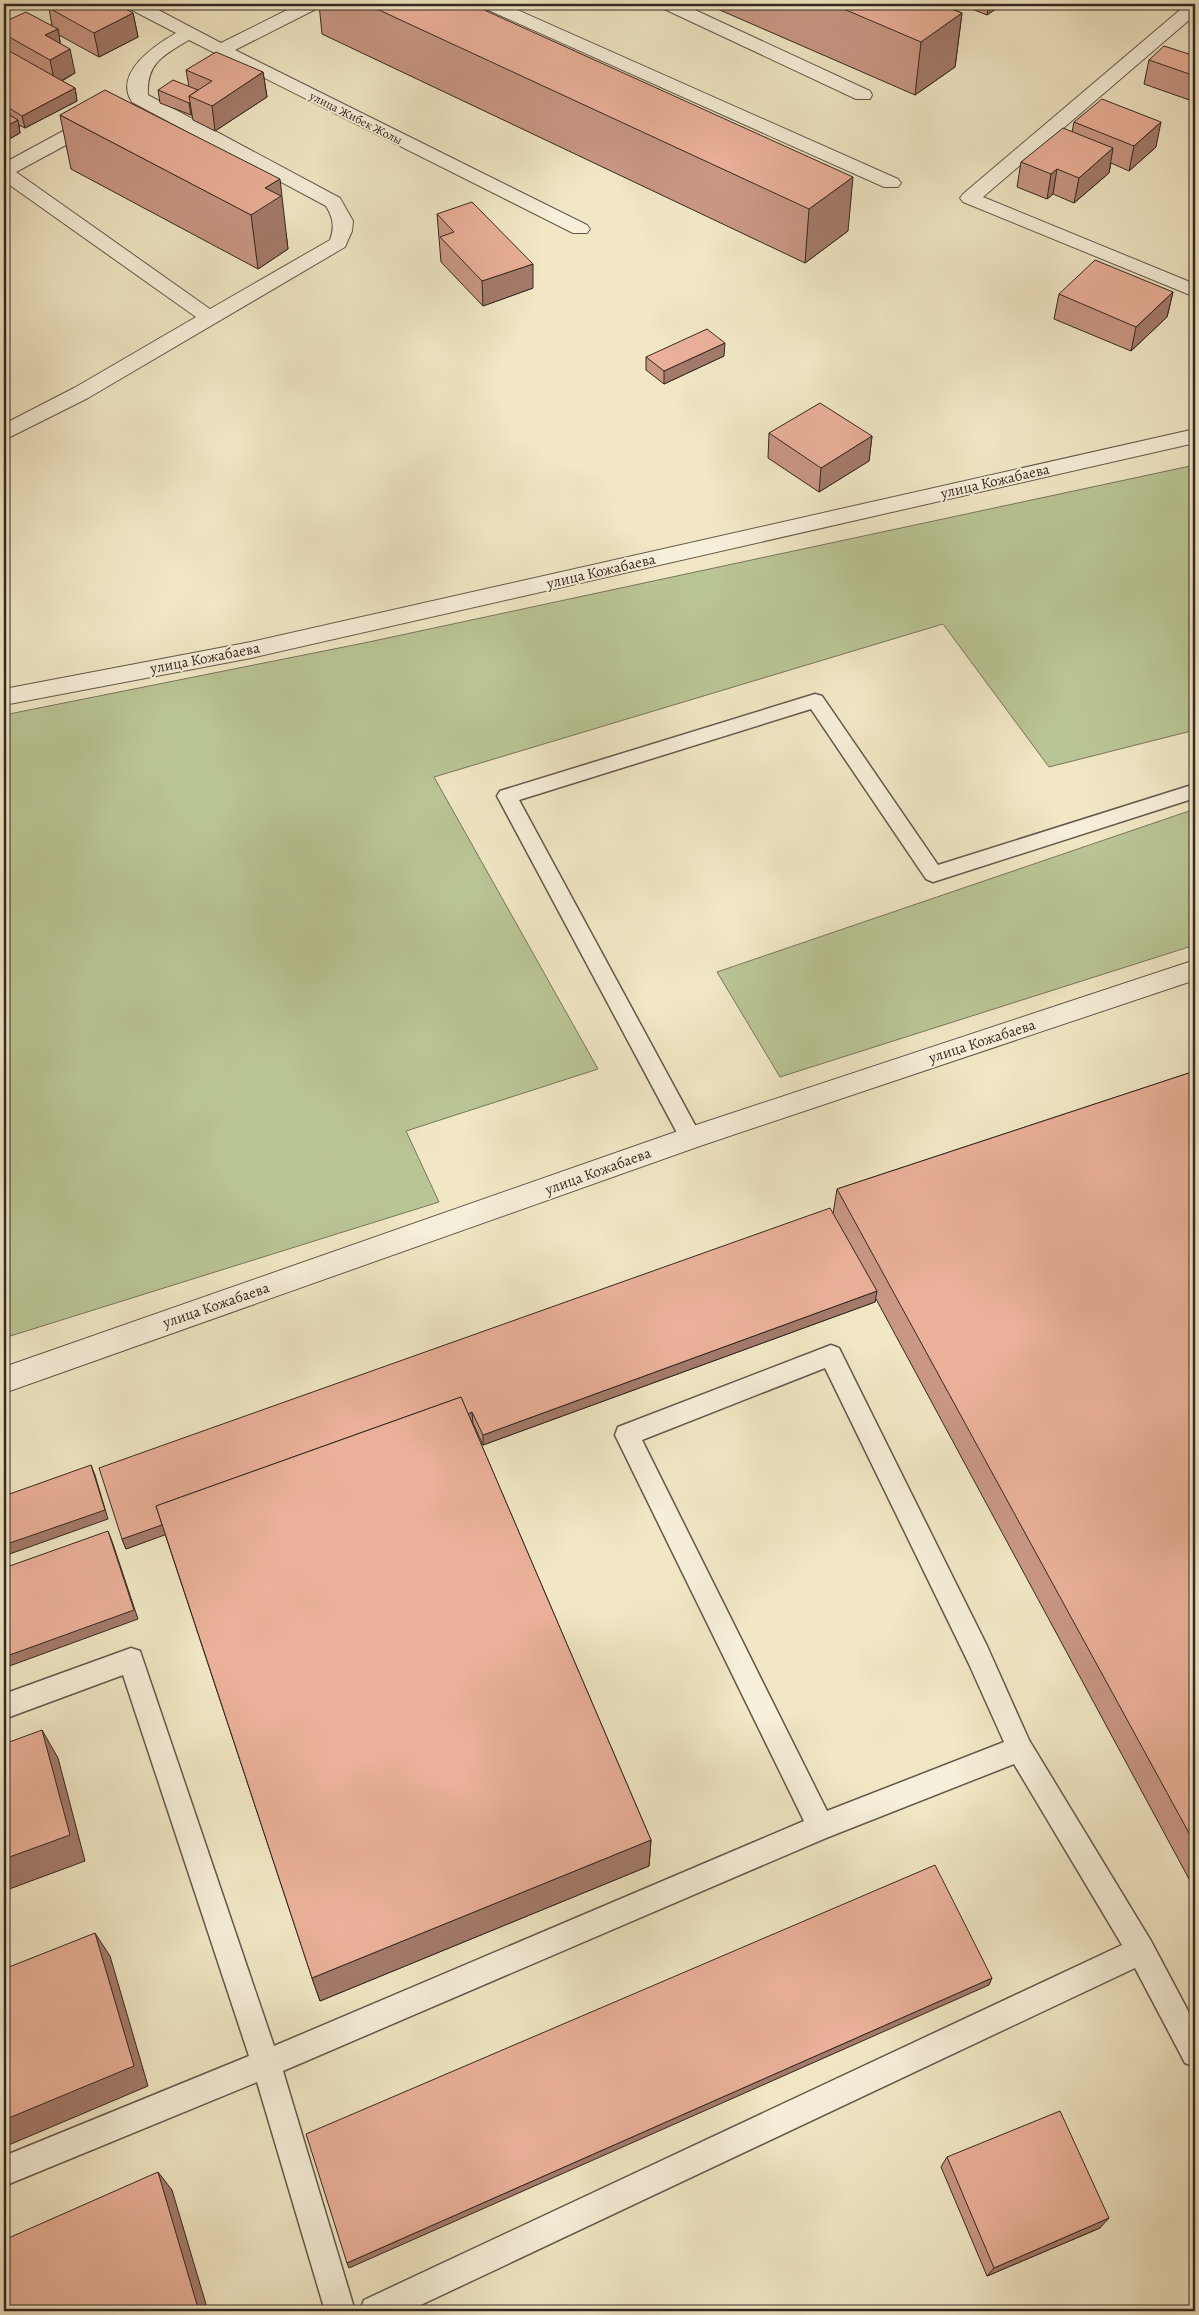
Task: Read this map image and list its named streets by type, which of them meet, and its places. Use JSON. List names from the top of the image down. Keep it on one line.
{"streets":{"street":["улица Жибек Жолы","улица Кожабаева"]}}
